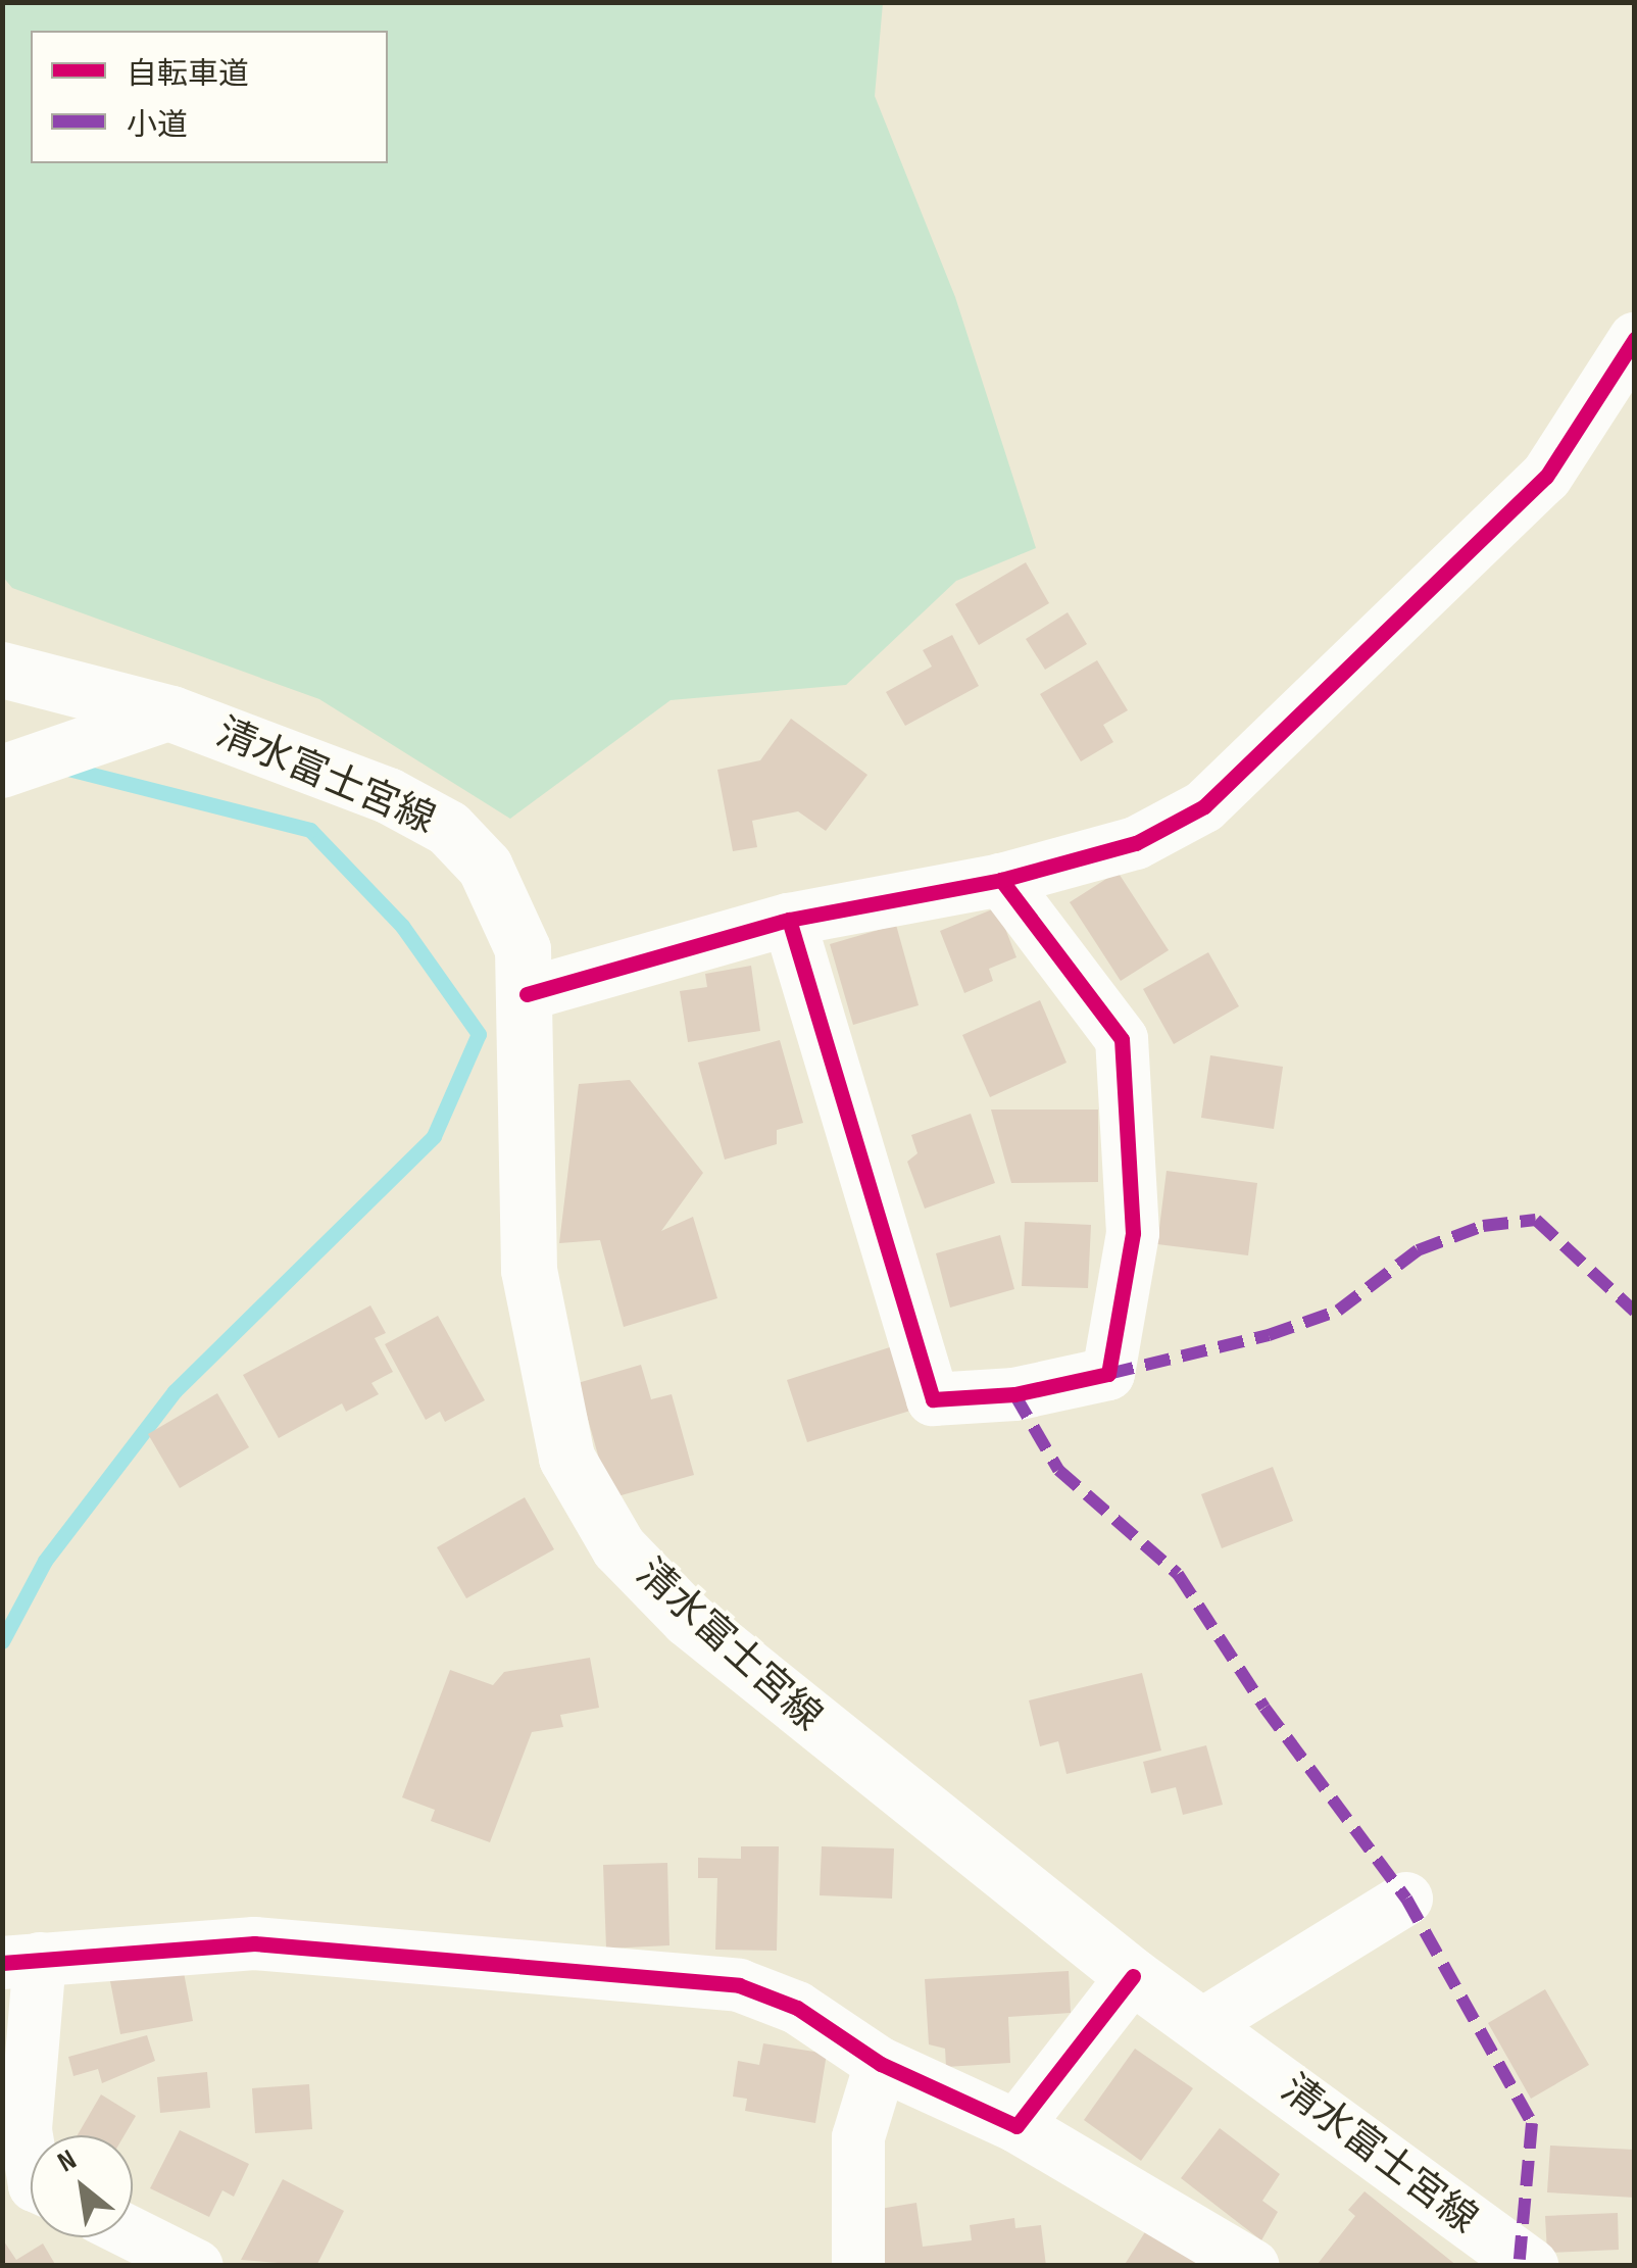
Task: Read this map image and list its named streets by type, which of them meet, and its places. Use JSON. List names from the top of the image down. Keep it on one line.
{"streets":{"main road":["清水富士宮線"]},"legend":["自転車道","小道"],"north":"top left"}
